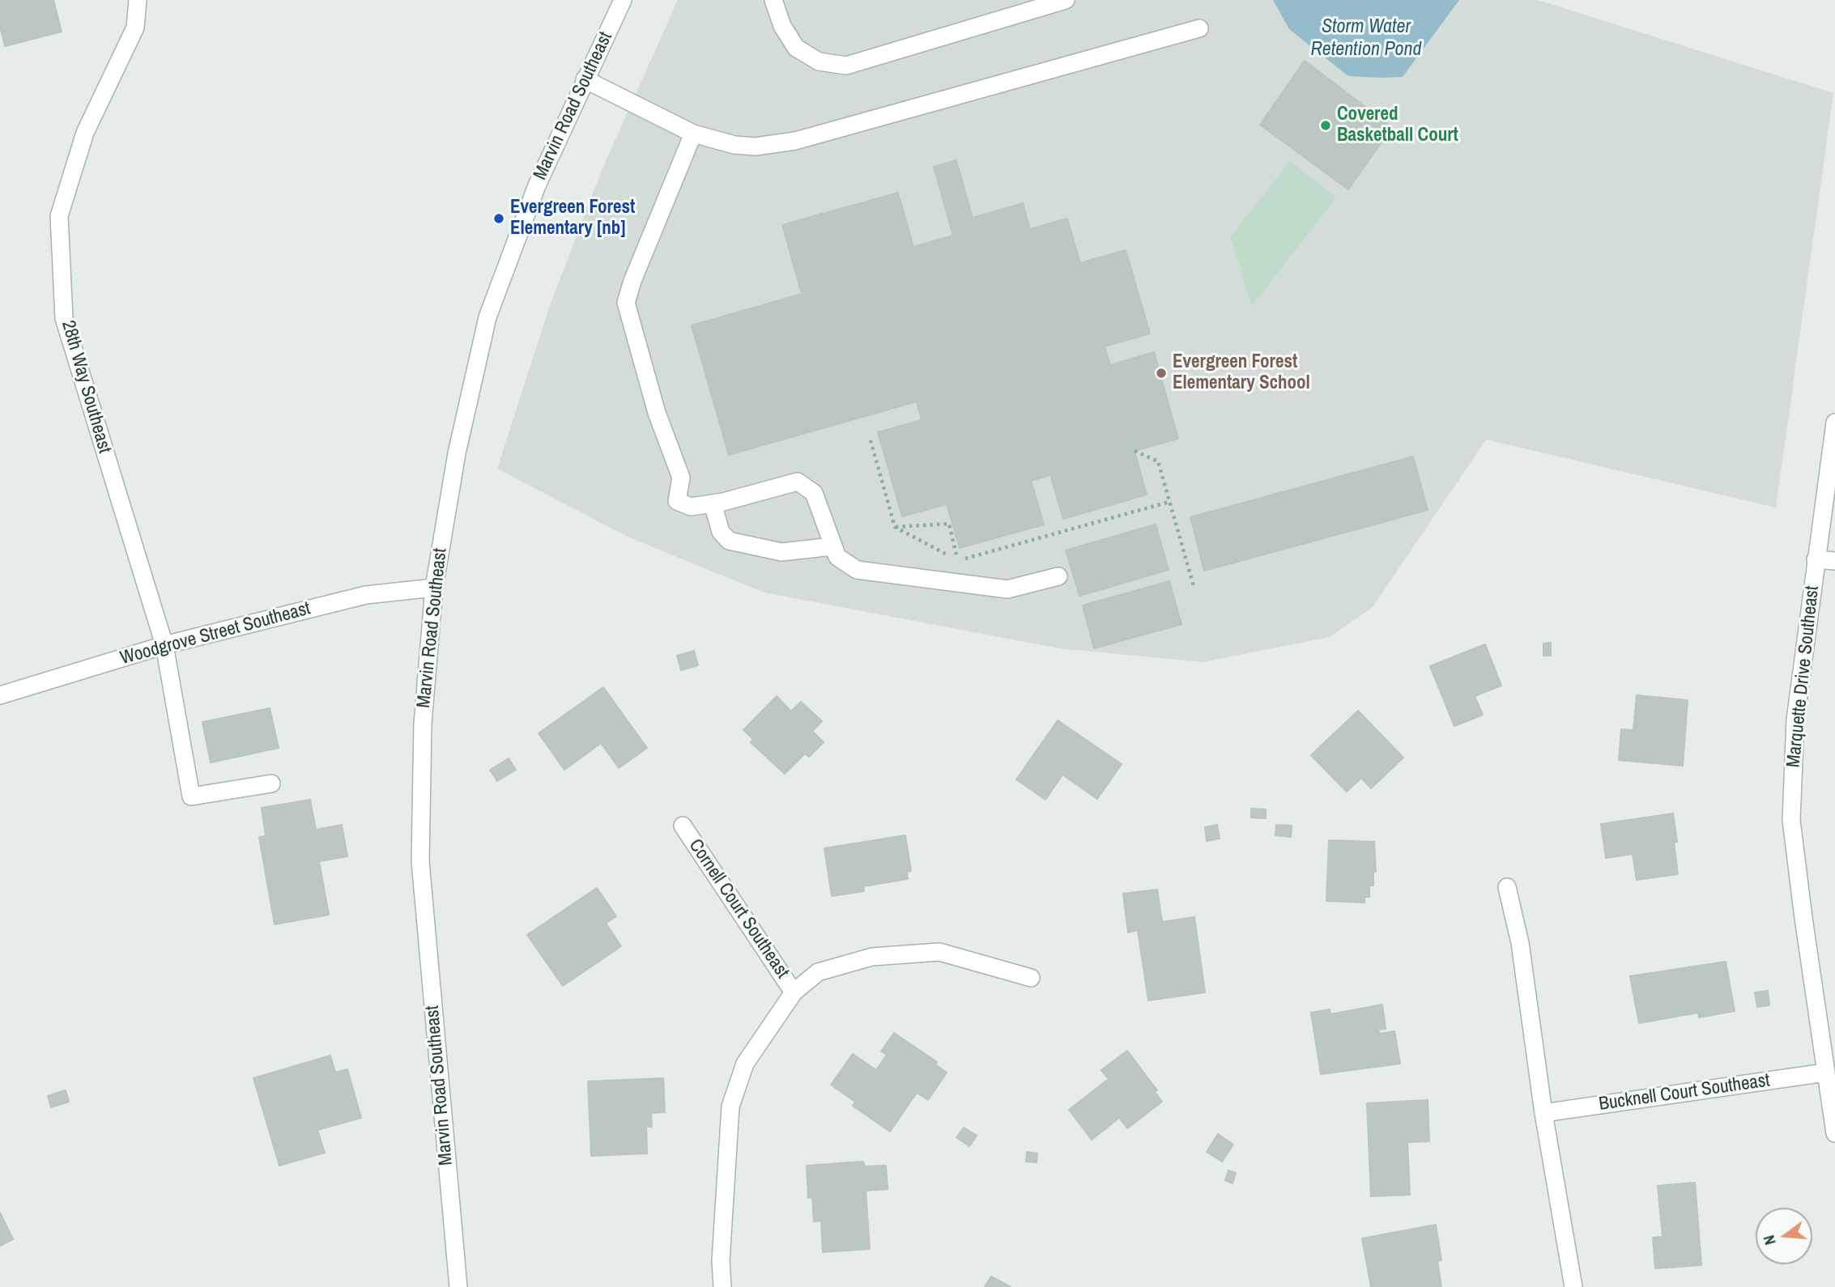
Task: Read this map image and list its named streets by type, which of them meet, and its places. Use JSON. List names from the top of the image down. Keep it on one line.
{"streets":{"street":["Marvin Road Southeast","28th Way Southeast","Woodgrove Street Southeast","Marquette Drive Southeast","Cornell Court Southeast","Bucknell Court Southeast"]},"crossings":[["Marvin Road Southeast","Woodgrove Street Southeast"],["28th Way Southeast","Woodgrove Street Southeast"],["Marquette Drive Southeast","Bucknell Court Southeast"]],"water":["Storm Water Retention Pond"],"places":["Covered Basketball Court","Evergreen Forest Elementary [nb]","Evergreen Forest Elementary School"],"north":"left"}
